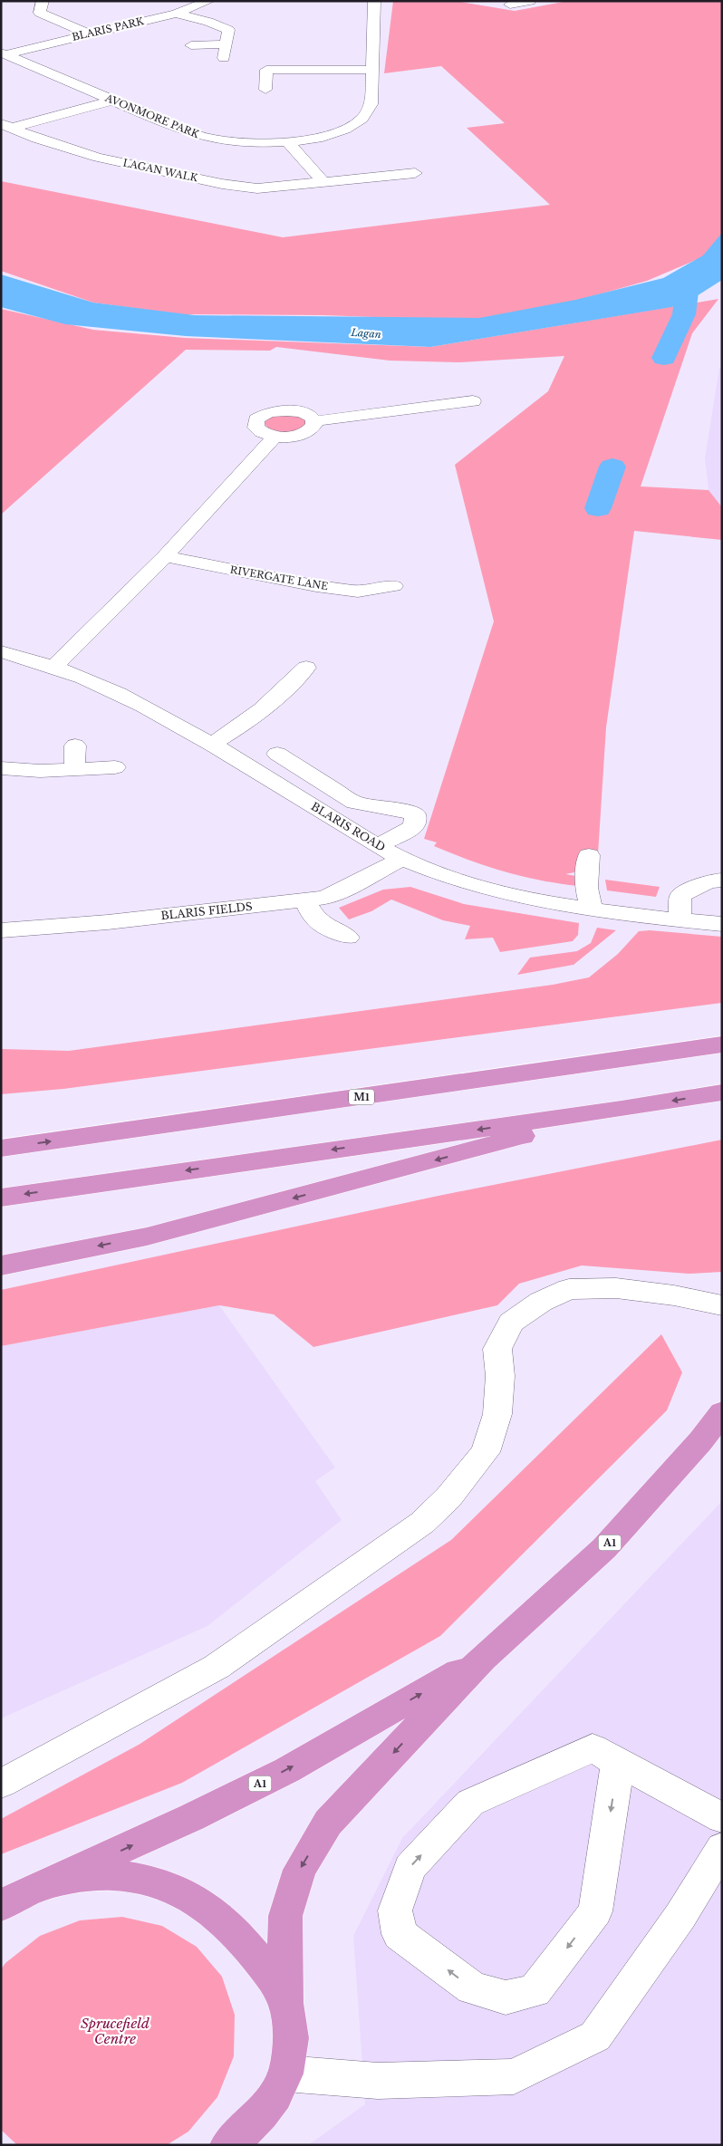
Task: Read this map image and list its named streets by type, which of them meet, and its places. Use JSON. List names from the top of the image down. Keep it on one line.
{"streets":{"highway":["M1","A1"],"street":["BLARIS PARK","AVONMORE PARK","LAGAN WALK","RIVERGATE LANE","BLARIS ROAD","BLARIS FIELDS"]},"crossings":[["BLARIS PARK","AVONMORE PARK"],["BLARIS ROAD","BLARIS FIELDS"]],"water":["Lagan"],"parks":["Sprucefield Centre"]}
